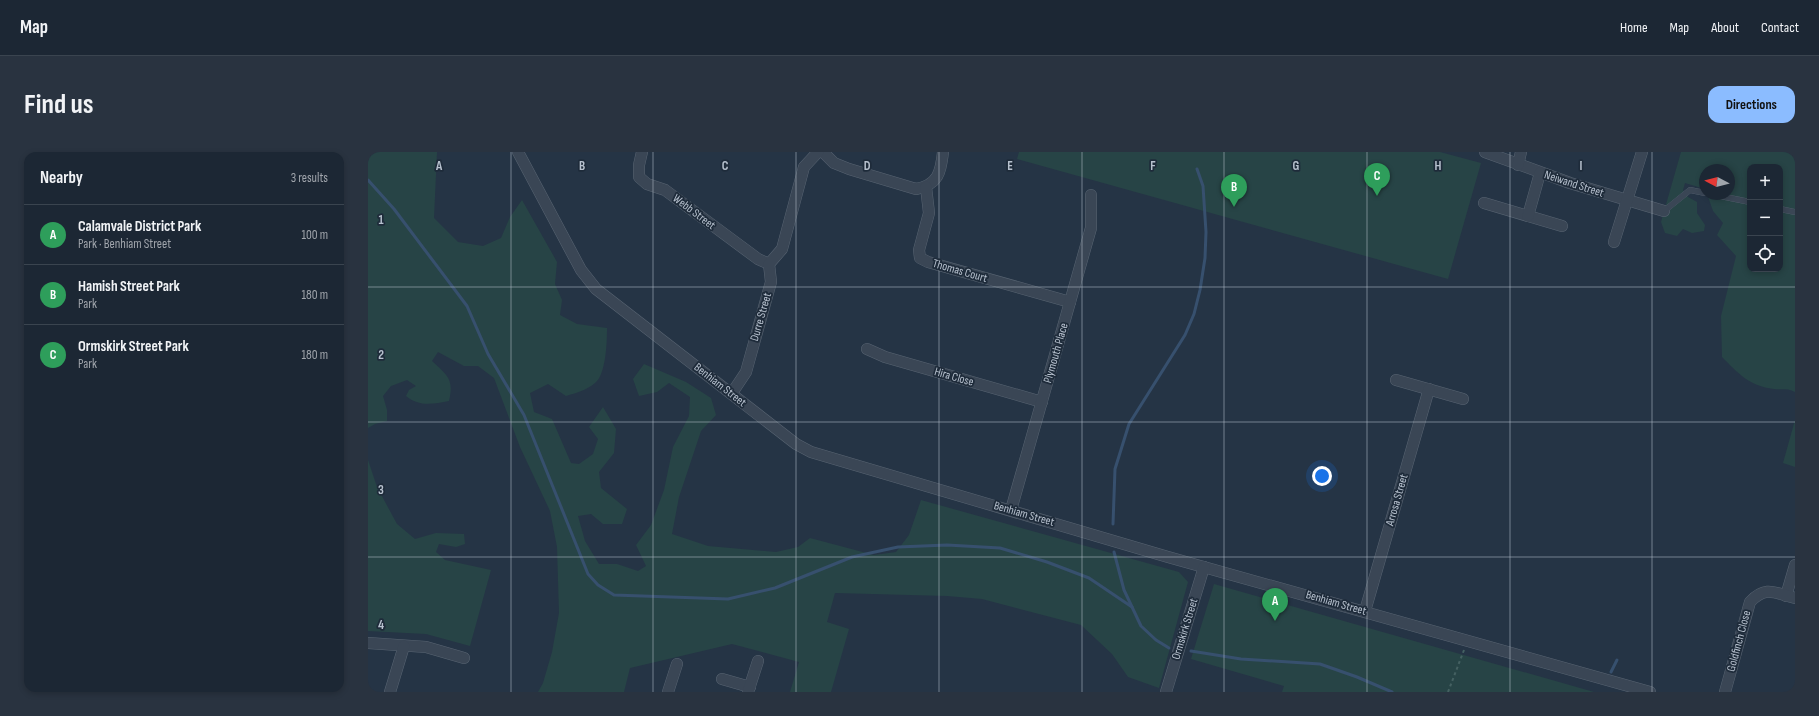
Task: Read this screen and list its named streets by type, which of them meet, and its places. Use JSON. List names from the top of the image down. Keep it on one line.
{"streets":{"street":["Neiwand Street","Webb Street","Thomas Court","Durre Street","Plymouth Place","Hira Close","Benhiam Street","Arrosa Street","Ormskirk Street","Goldfinch Close"]},"crossings":[["Webb Street","Durre Street"],["Thomas Court","Plymouth Place"],["Durre Street","Benhiam Street"],["Plymouth Place","Hira Close"],["Plymouth Place","Benhiam Street"],["Benhiam Street","Arrosa Street"],["Benhiam Street","Ormskirk Street"]],"north":"left","page":{"header":"Map","nav":["Home","Map","About","Contact"],"buttons":"Directions","title":"Find us","heading":["Nearby","3 results"],"pins":["C","B","A"],"map_buttons":["+","−"],"list":[{"mark":"A","name":"Calamvale District Park","note":"Park · Benhiam Street","value":"100 m"},{"mark":"B","name":"Hamish Street Park","note":"Park","value":"180 m"},{"mark":"C","name":"Ormskirk Street Park","note":"Park","value":"180 m"}]},"grid":{"columns":["A","B","C","D","E","F","G","H","I"],"rows":["1","2","3","4"]}}
